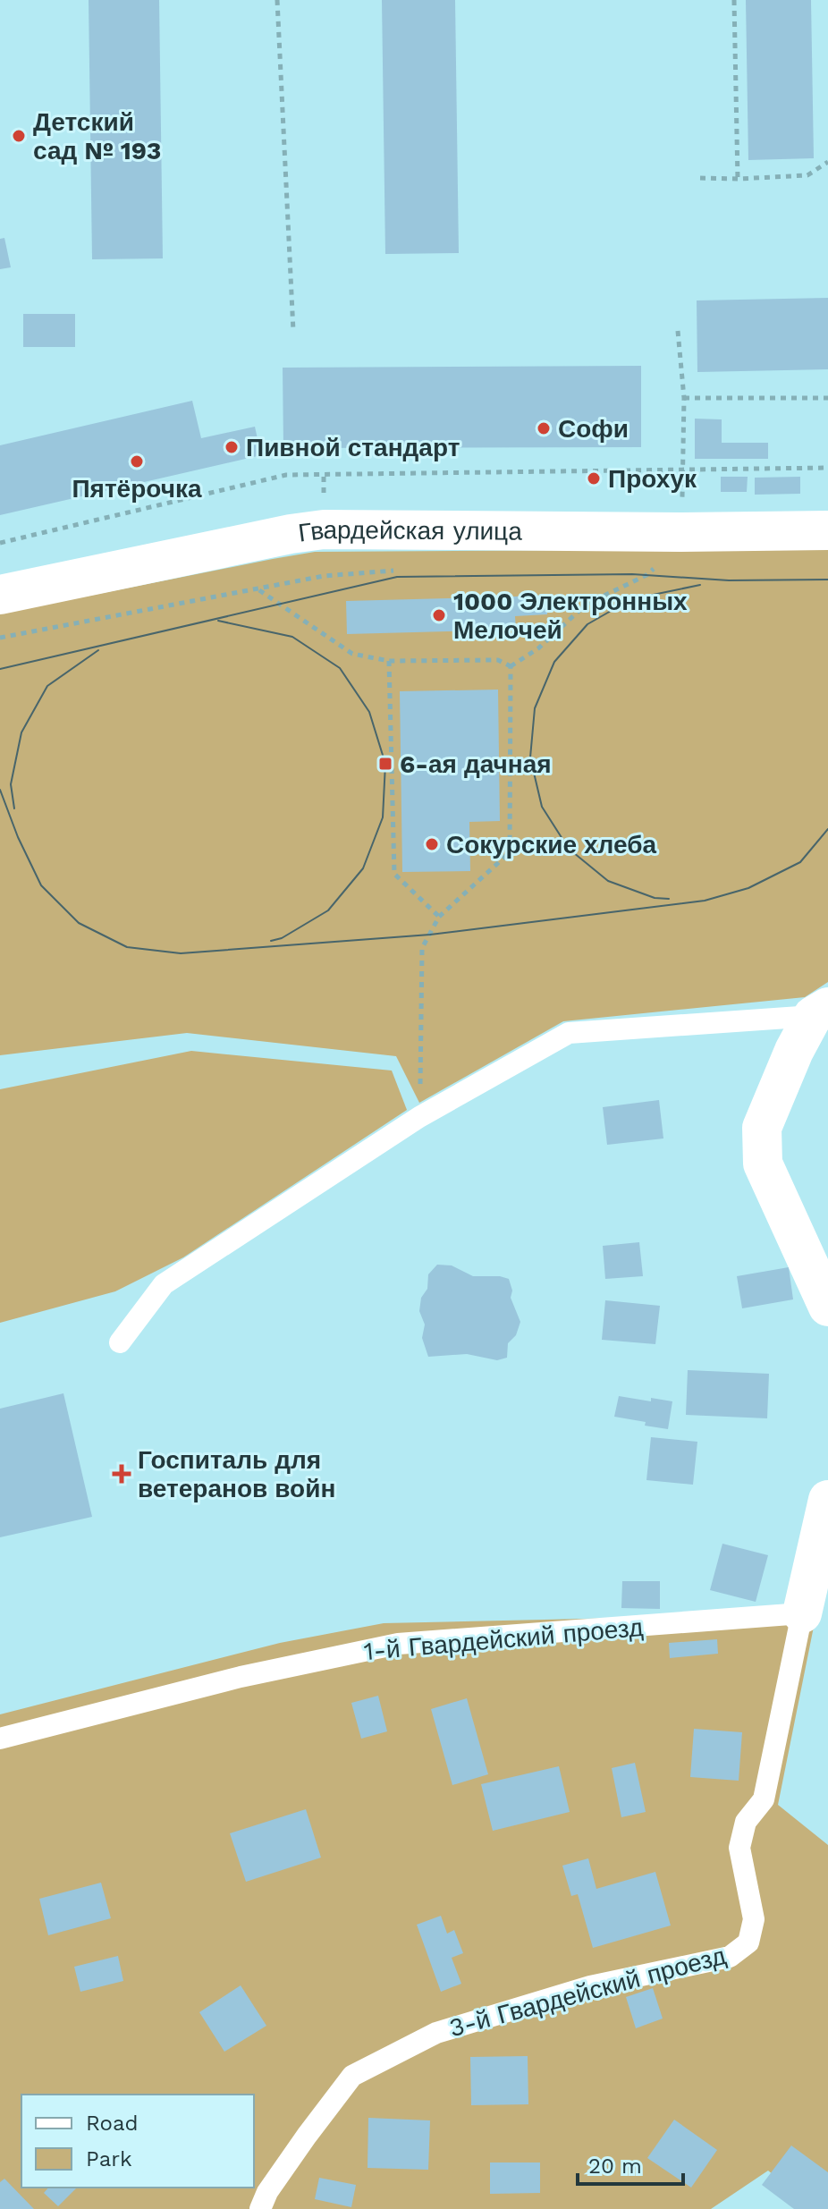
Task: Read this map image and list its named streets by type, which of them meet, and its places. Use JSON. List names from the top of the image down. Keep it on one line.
{"streets":{"street":["Гвардейская улица","3-й Гвардейский проезд"],"lane":["1-й Гвардейский проезд"]},"crossings":[["1-й Гвардейский проезд","3-й Гвардейский проезд"]],"places":{"other":["Детский сад № 193","Софи","Пивной стандарт","Пятёрочка","Прохук","1000 Электронных Мелочей","Сокурские хлеба"],"transit":["6-ая дачная"],"health":["Госпиталь для ветеранов войн"]},"legend":["Road","Park"],"scale_bar":"20 m"}
